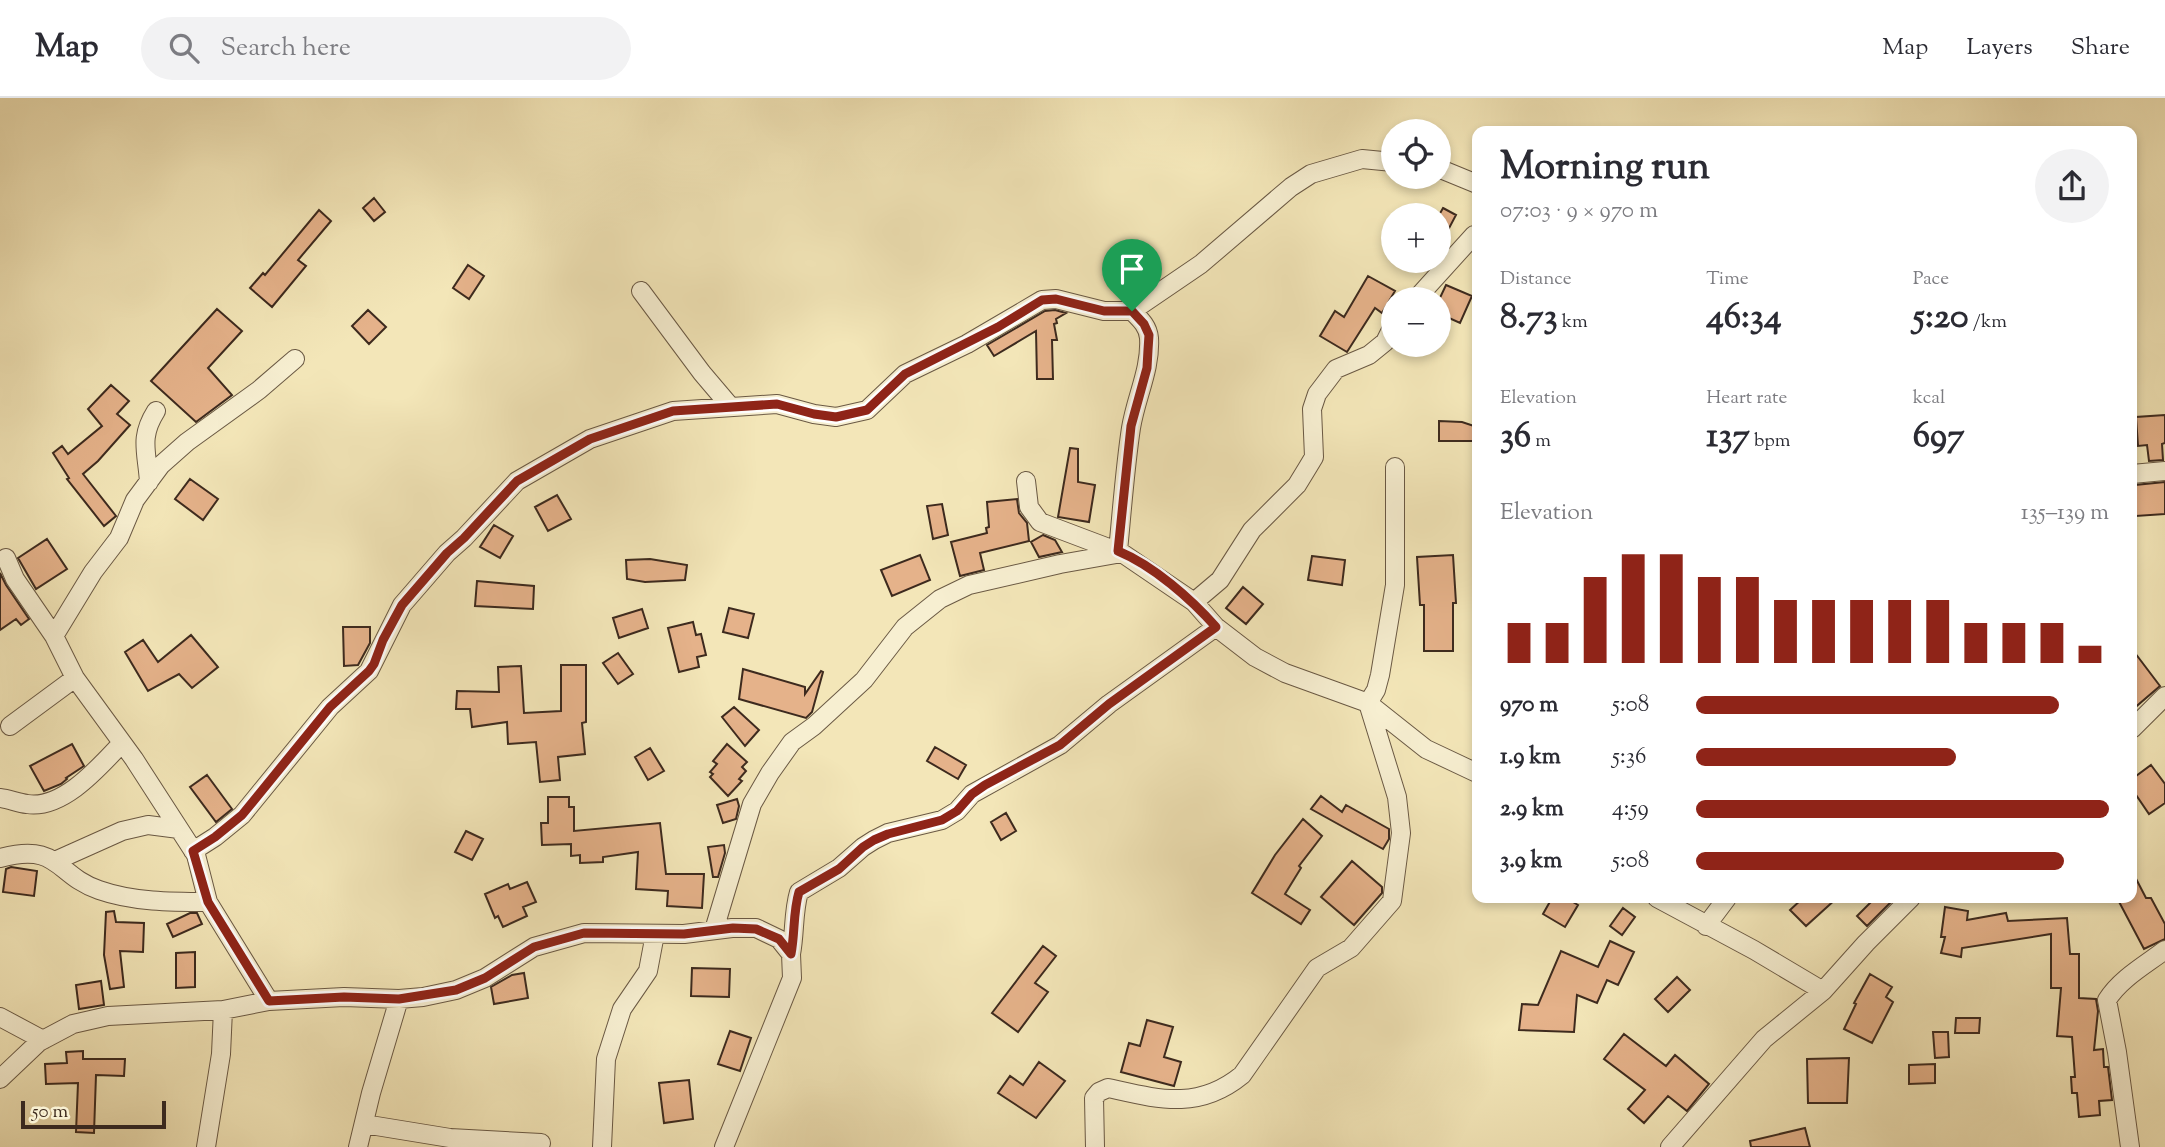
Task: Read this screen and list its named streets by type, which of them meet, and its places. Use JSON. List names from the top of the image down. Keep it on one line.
{"scale_bar":"50 m","page":{"header":"Map","search":"Search here","nav":["Map","Layers","Share"],"map_buttons":["+","−"],"heading":["Morning run","07:03 · 9 × 970 m"],"stats":[["Distance","8.73 km"],["Time","46:34"],["Pace","5:20 /km"],["Elevation","36 m"],["Heart rate","137 bpm"],["kcal","697"]],"chart":["Elevation","135–139 m"],"list":[{"name":"970 m","note":"5:08"},{"name":"1.9 km","note":"5:36"},{"name":"2.9 km","note":"4:59"},{"name":"3.9 km","note":"5:08"}],"scale":"50 m"}}
